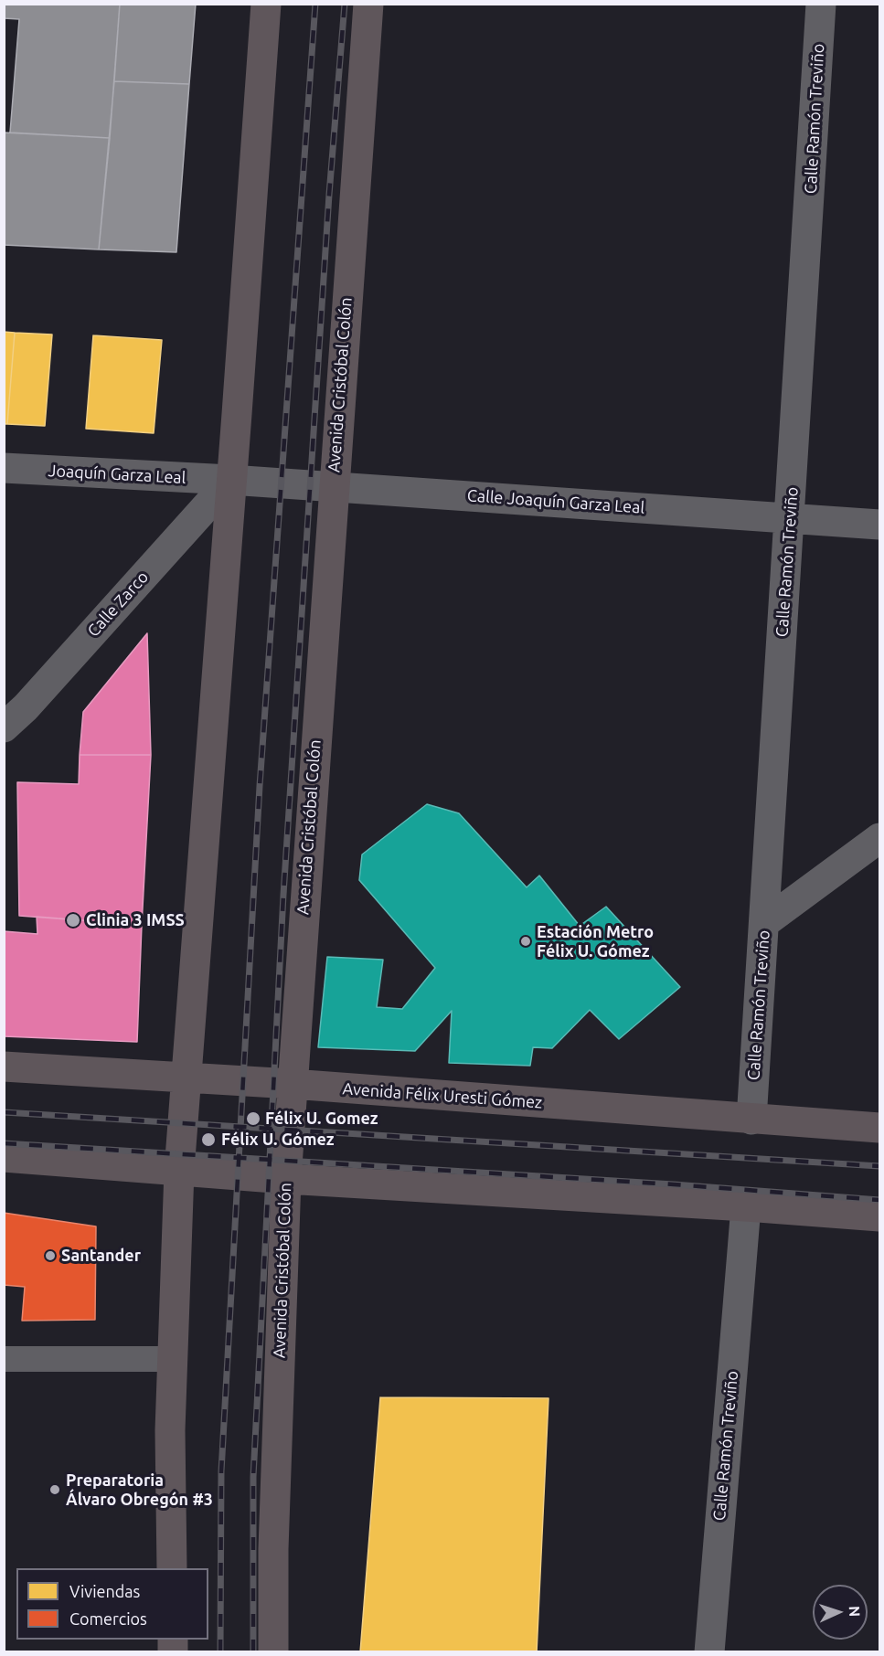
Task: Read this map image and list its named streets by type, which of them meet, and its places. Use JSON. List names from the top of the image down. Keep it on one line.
{"streets":{"main road":["Avenida Cristóbal Colón","Avenida Félix Uresti Gómez"],"street":["Calle Ramón Treviño","Joaquín Garza Leal","Calle Joaquín Garza Leal","Calle Zarco"]},"crossings":[["Calle Ramón Treviño","Calle Joaquín Garza Leal"],["Calle Ramón Treviño","Avenida Félix Uresti Gómez"],["Avenida Cristóbal Colón","Calle Joaquín Garza Leal"],["Avenida Cristóbal Colón","Avenida Félix Uresti Gómez"],["Joaquín Garza Leal","Calle Joaquín Garza Leal"],["Joaquín Garza Leal","Calle Zarco"],["Calle Joaquín Garza Leal","Calle Zarco"]],"places":["Clinia 3 IMSS","Estación Metro Félix U. Gómez","Félix U. Gomez","Félix U. Gómez","Santander","Preparatoria Álvaro Obregón #3"],"legend":["Viviendas","Comercios"],"north":"right"}
